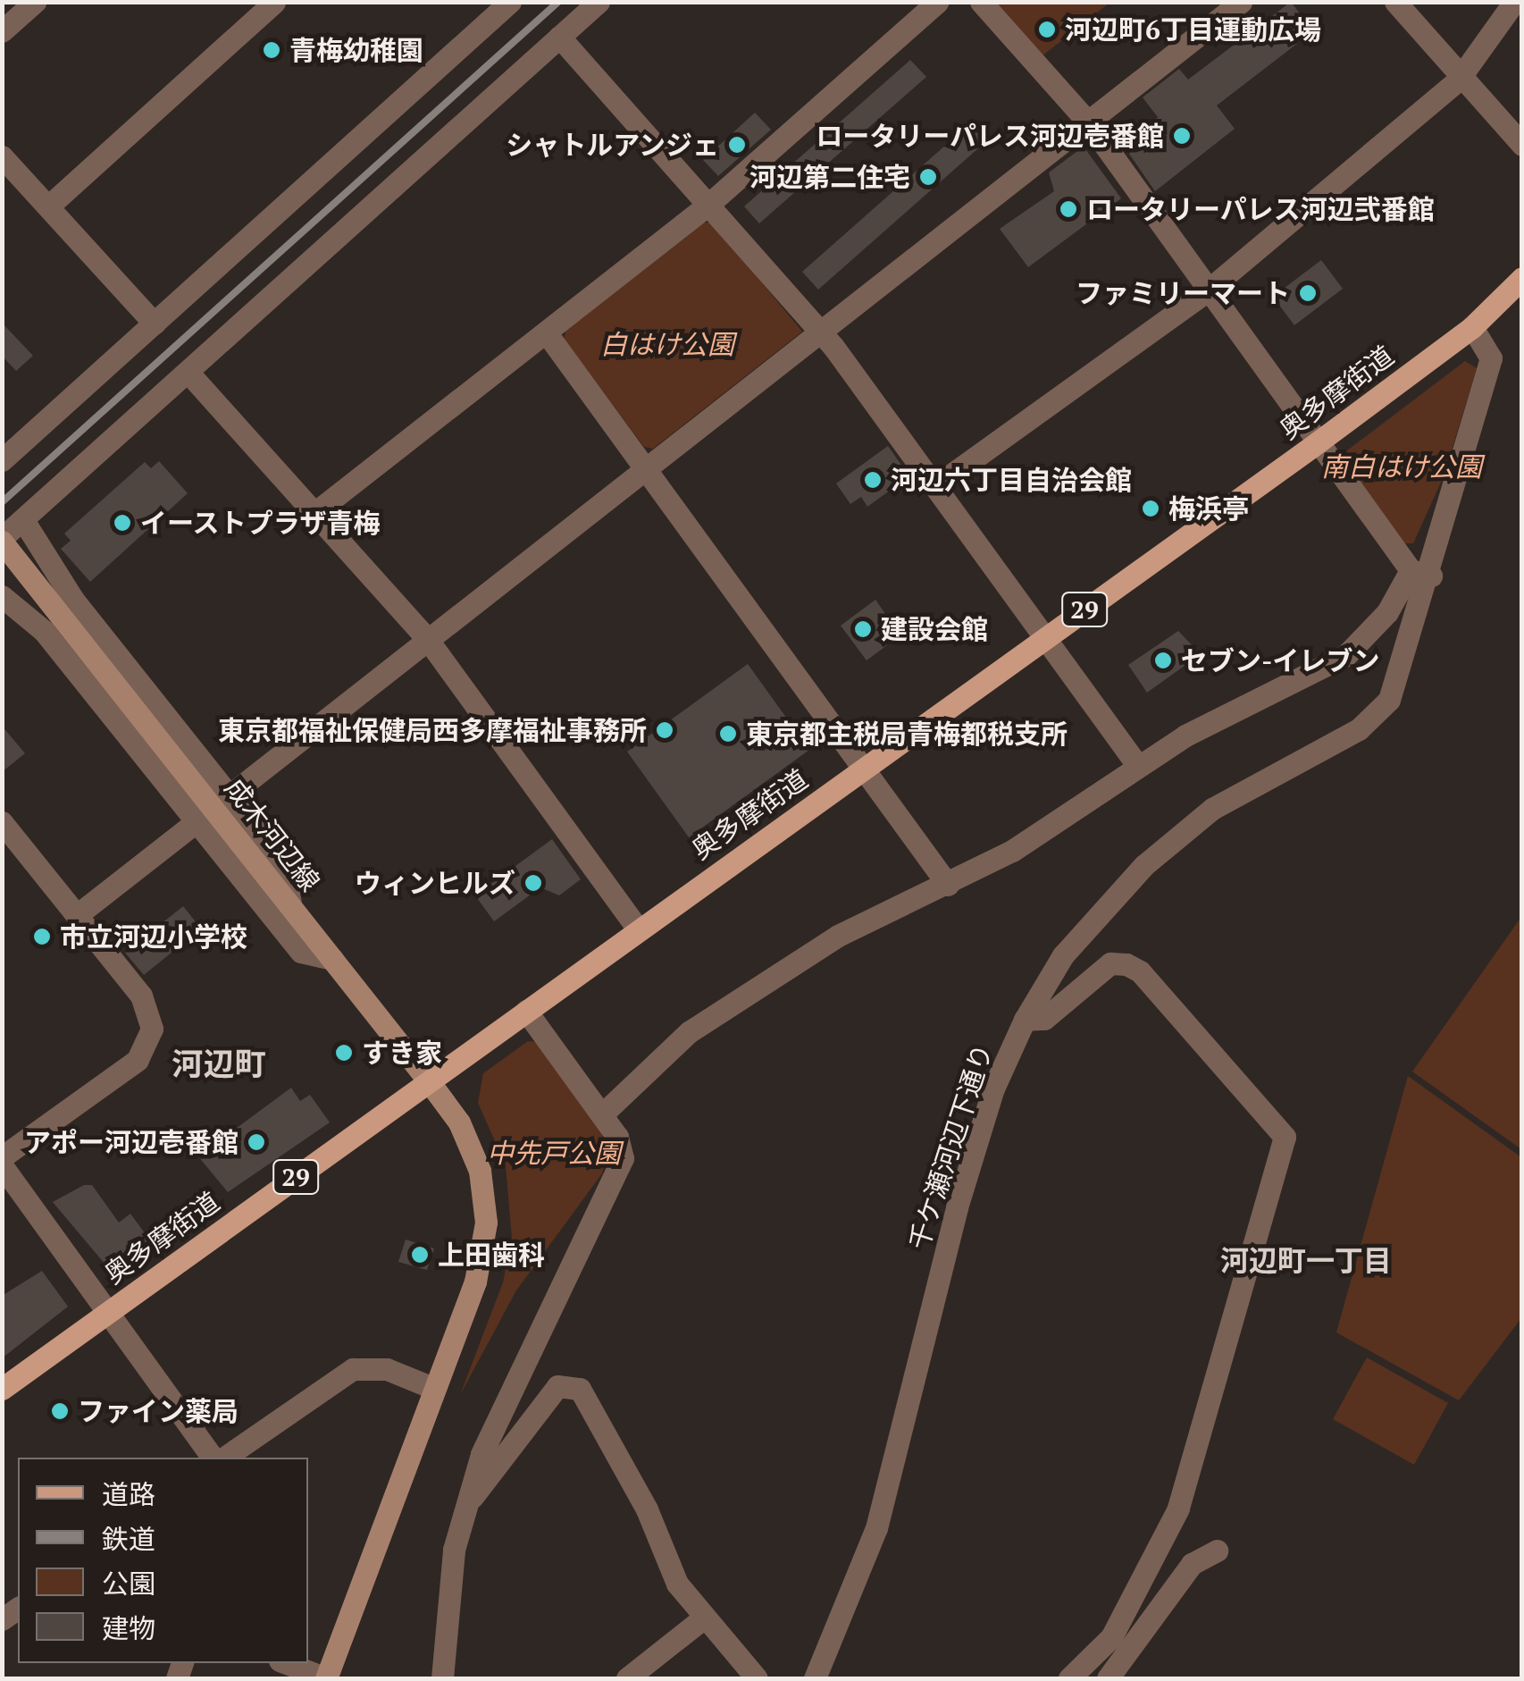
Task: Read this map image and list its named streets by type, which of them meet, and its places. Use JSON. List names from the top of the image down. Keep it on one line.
{"streets":{"main road":["奥多摩街道","29","成木河辺線"],"street":["千ケ瀬河辺下通り"]},"crossings":[["奥多摩街道","成木河辺線"],["奥多摩街道","千ケ瀬河辺下通り"]],"districts":["河辺町","河辺町一丁目"],"parks":["白はけ公園","南白はけ公園","中先戸公園"],"places":["河辺町6丁目運動広場","青梅幼稚園","ロータリーパレス河辺壱番館","シャトルアンジェ","河辺第二住宅","ロータリーパレス河辺弐番館","ファミリーマート","河辺六丁目自治会館","梅浜亭","イーストプラザ青梅","建設会館","セブン-イレブン","東京都福祉保健局西多摩福祉事務所","東京都主税局青梅都税支所","ウィンヒルズ","市立河辺小学校","すき家","アポー河辺壱番館","上田歯科","ファイン薬局"],"legend":["道路","鉄道","公園","建物"]}
